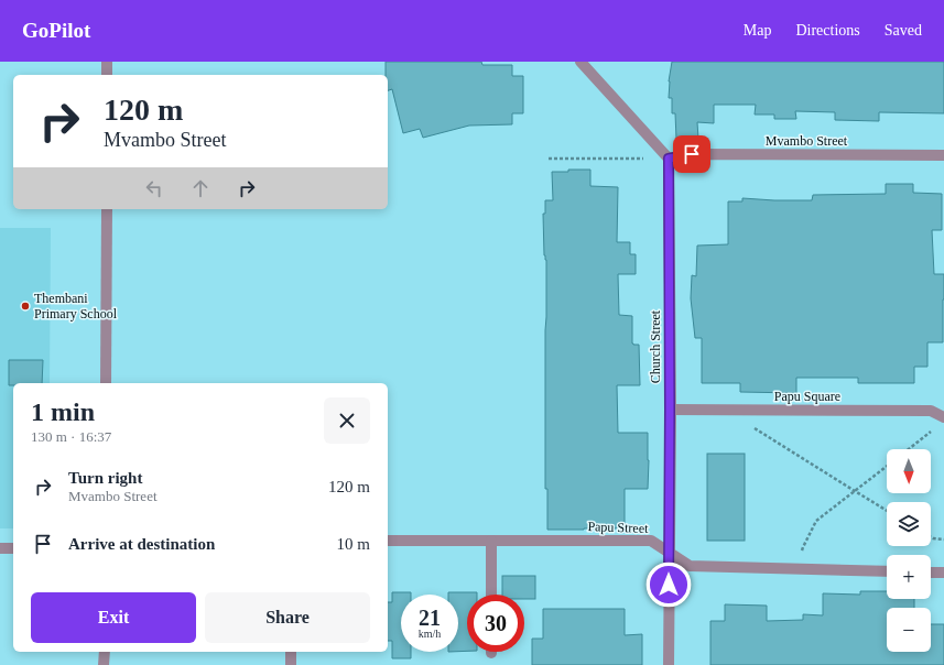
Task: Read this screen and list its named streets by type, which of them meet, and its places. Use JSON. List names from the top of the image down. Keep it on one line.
{"streets":{"street":["Mvambo Street","Church Street","Papu Square","Papu Street"]},"crossings":[["Mvambo Street","Church Street"],["Church Street","Papu Square"],["Church Street","Papu Street"]],"places":["Thembani Primary School"],"north":"bottom","page":{"header":"GoPilot","nav":["Map","Directions","Saved"],"turn":["120 m","Mvambo Street"],"heading":["1 min","130 m · 16:37"],"map_buttons":["+","−"],"list":[{"name":"Turn right","note":"Mvambo Street","value":"120 m"},{"name":"Arrive at destination","value":"10 m"}],"buttons":["Exit","Share"],"speed":"21 km/h","limit":"30"}}
